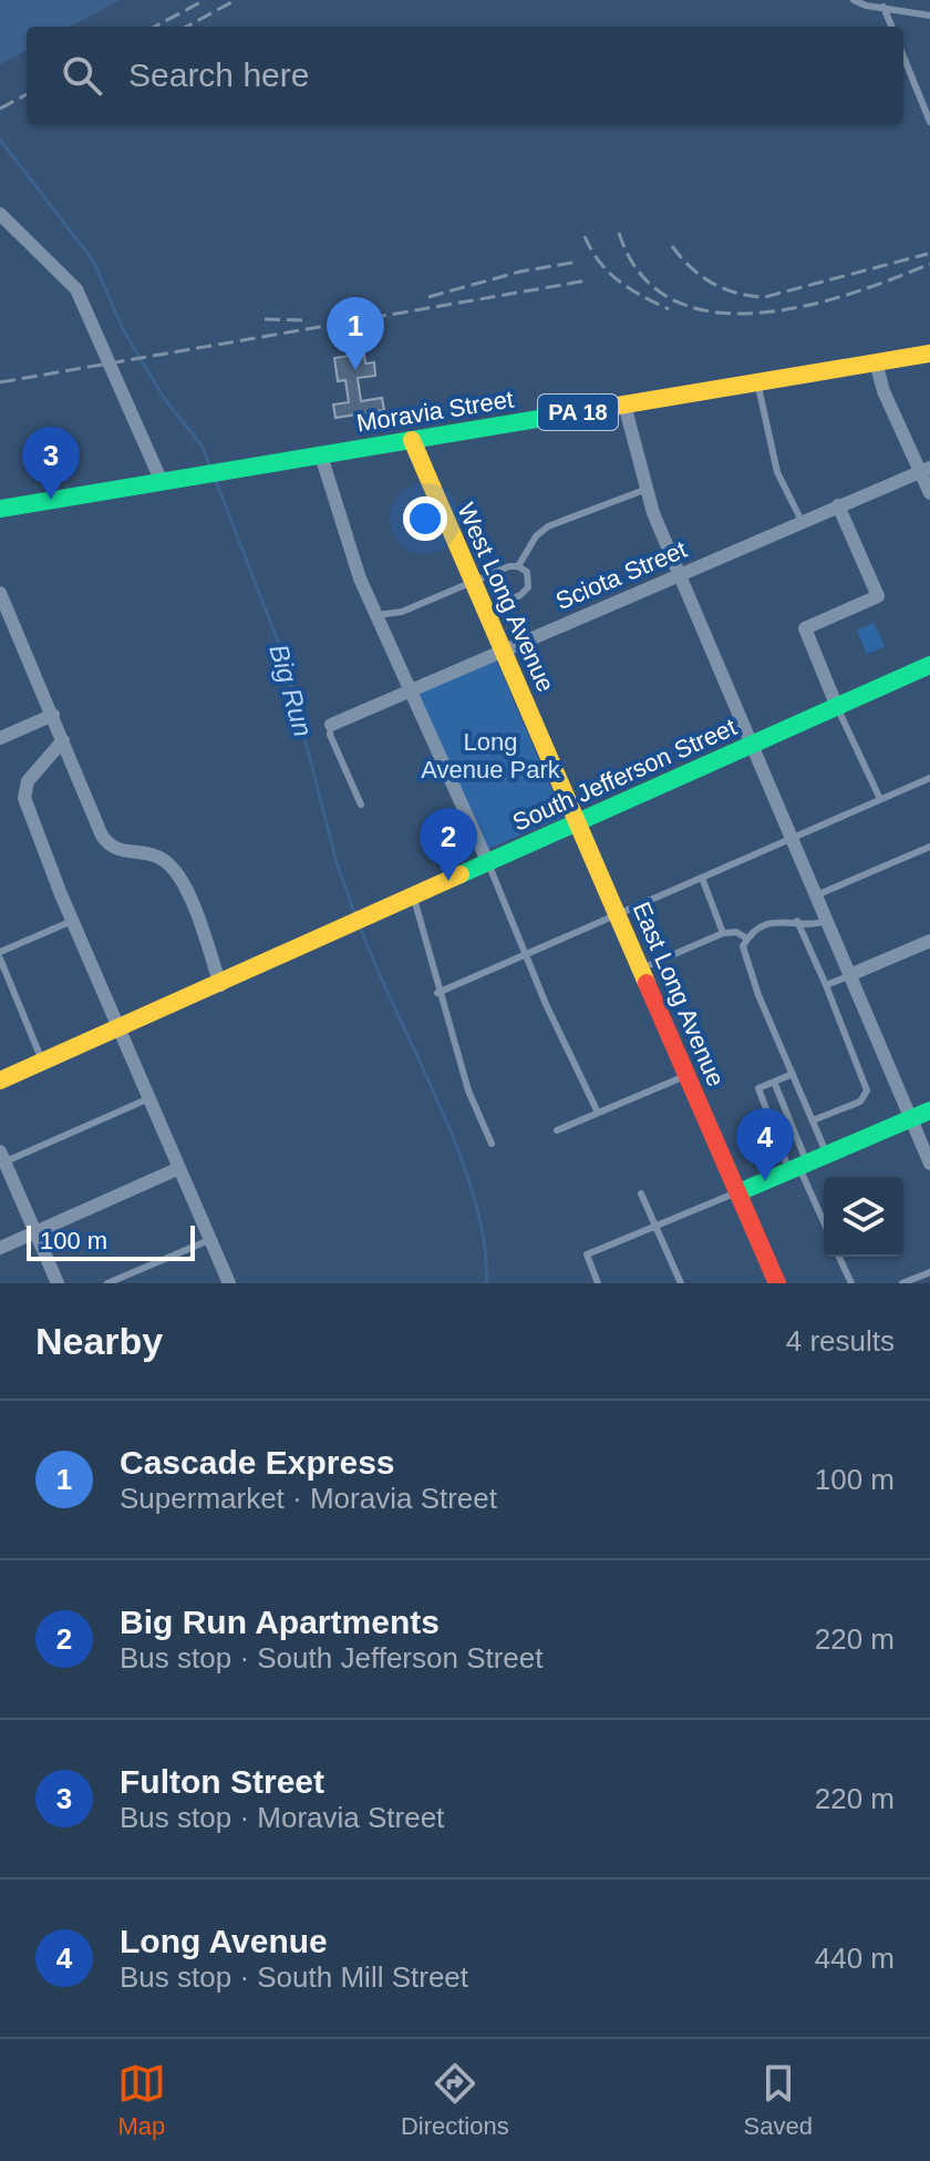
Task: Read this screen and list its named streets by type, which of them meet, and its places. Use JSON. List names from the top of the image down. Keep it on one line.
{"streets":{"street":["Moravia Street","PA 18","Sciota Street","West Long Avenue","South Jefferson Street","East Long Avenue"]},"crossings":[["Moravia Street","West Long Avenue"],["Sciota Street","West Long Avenue"],["West Long Avenue","South Jefferson Street"],["West Long Avenue","East Long Avenue"],["South Jefferson Street","East Long Avenue"]],"water":["Big Run"],"parks":["Long Avenue Park"],"scale_bar":"100 m","page":{"search":"Search here","pins":["1","3","2","4"],"scale":"100 m","heading":["Nearby","4 results"],"list":[{"mark":"1","name":"Cascade Express","note":"Supermarket · Moravia Street","value":"100 m"},{"mark":"2","name":"Big Run Apartments","note":"Bus stop · South Jefferson Street","value":"220 m"},{"mark":"3","name":"Fulton Street","note":"Bus stop · Moravia Street","value":"220 m"},{"mark":"4","name":"Long Avenue","note":"Bus stop · South Mill Street","value":"440 m"}],"nav":["Map","Directions","Saved"]}}
